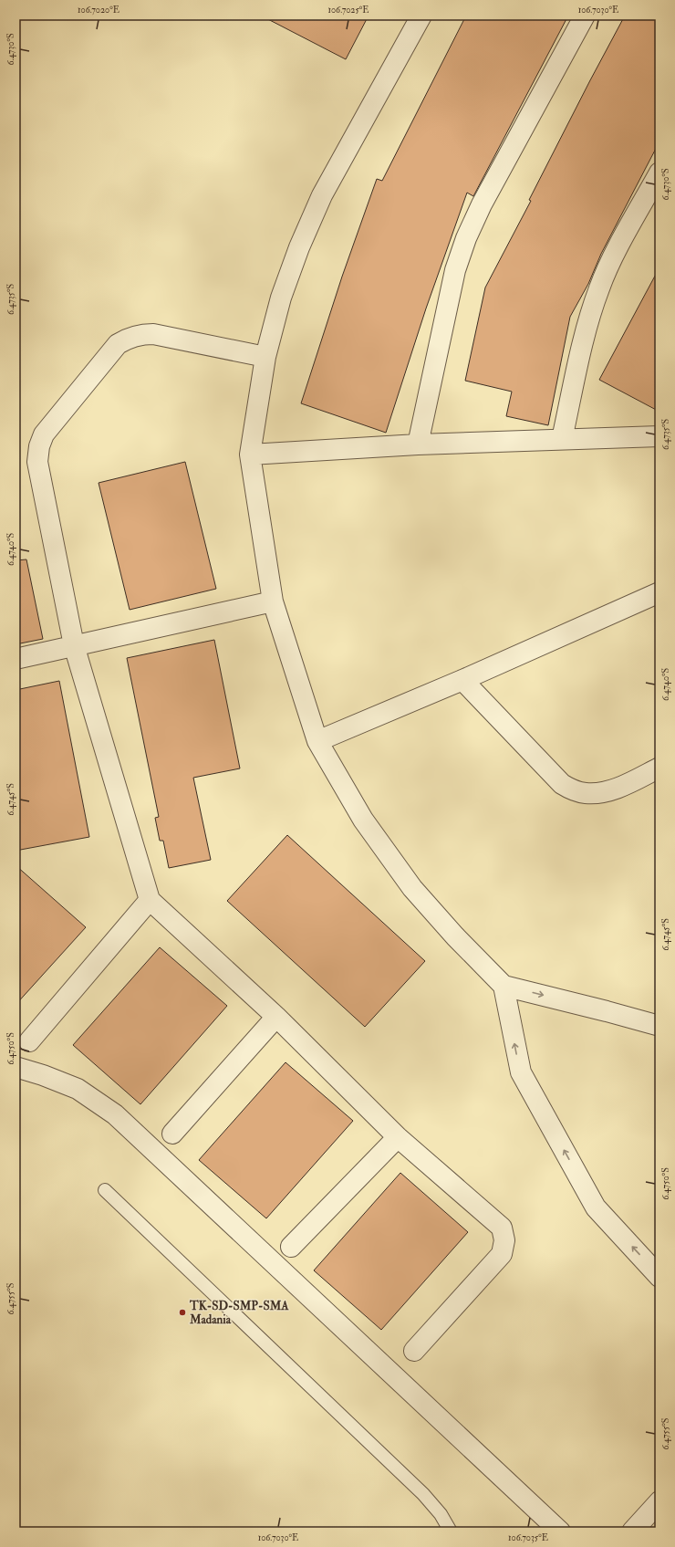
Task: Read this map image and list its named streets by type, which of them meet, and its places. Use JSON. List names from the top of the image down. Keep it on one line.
{"places":["TK-SD-SMP-SMA Madania"],"coordinates":["106.7020°E","106.7025°E","106.7030°E","6.4730°S","6.4735°S","6.4740°S","6.4745°S","6.4750°S","6.4755°S","106.7035°E"]}
